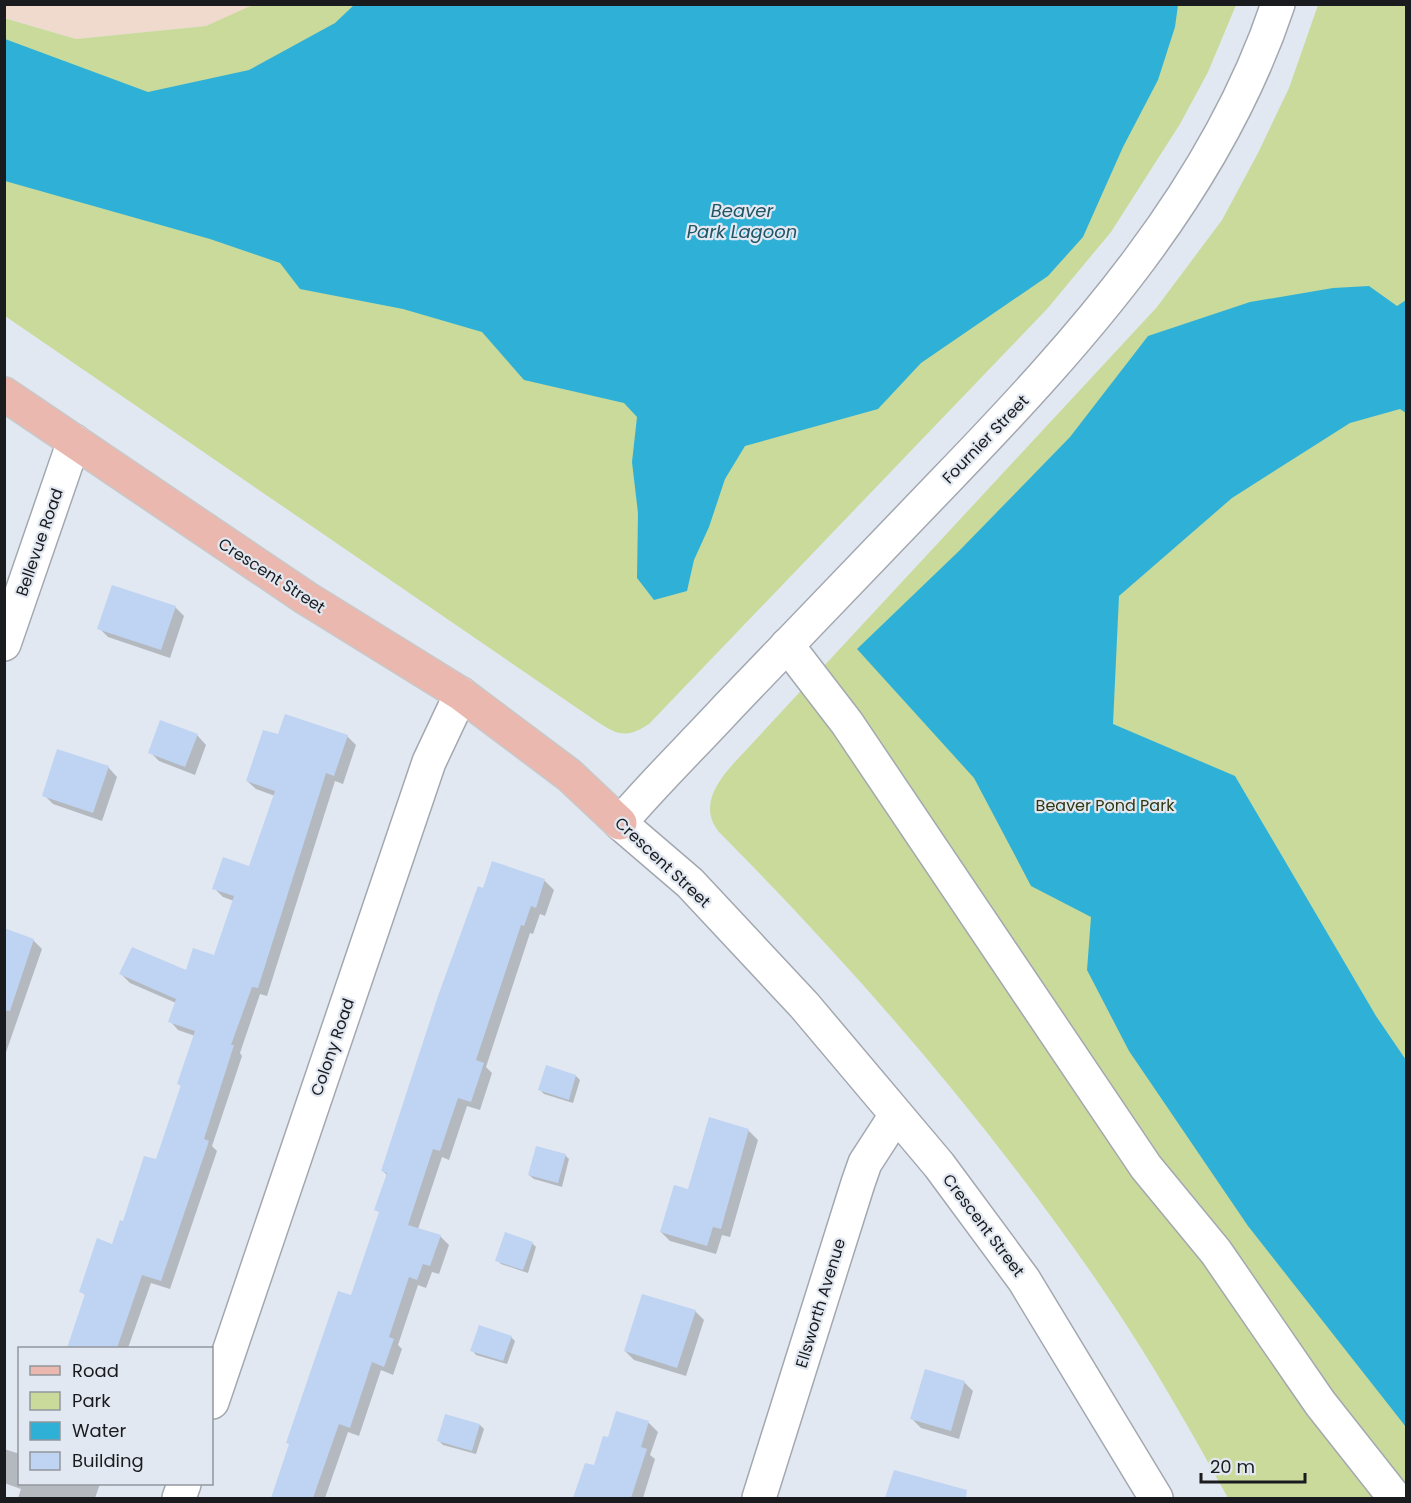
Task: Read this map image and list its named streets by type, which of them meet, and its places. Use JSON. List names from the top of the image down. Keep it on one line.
{"streets":{"main road":["Crescent Street"],"street":["Fournier Street","Bellevue Road","Colony Road","Ellsworth Avenue"]},"crossings":[["Fournier Street","Crescent Street"],["Bellevue Road","Crescent Street"],["Crescent Street","Colony Road"],["Crescent Street","Ellsworth Avenue"]],"water":["Beaver Park Lagoon"],"parks":["Beaver Pond Park"],"legend":["Road","Park","Water","Building"],"scale_bar":"20 m"}
